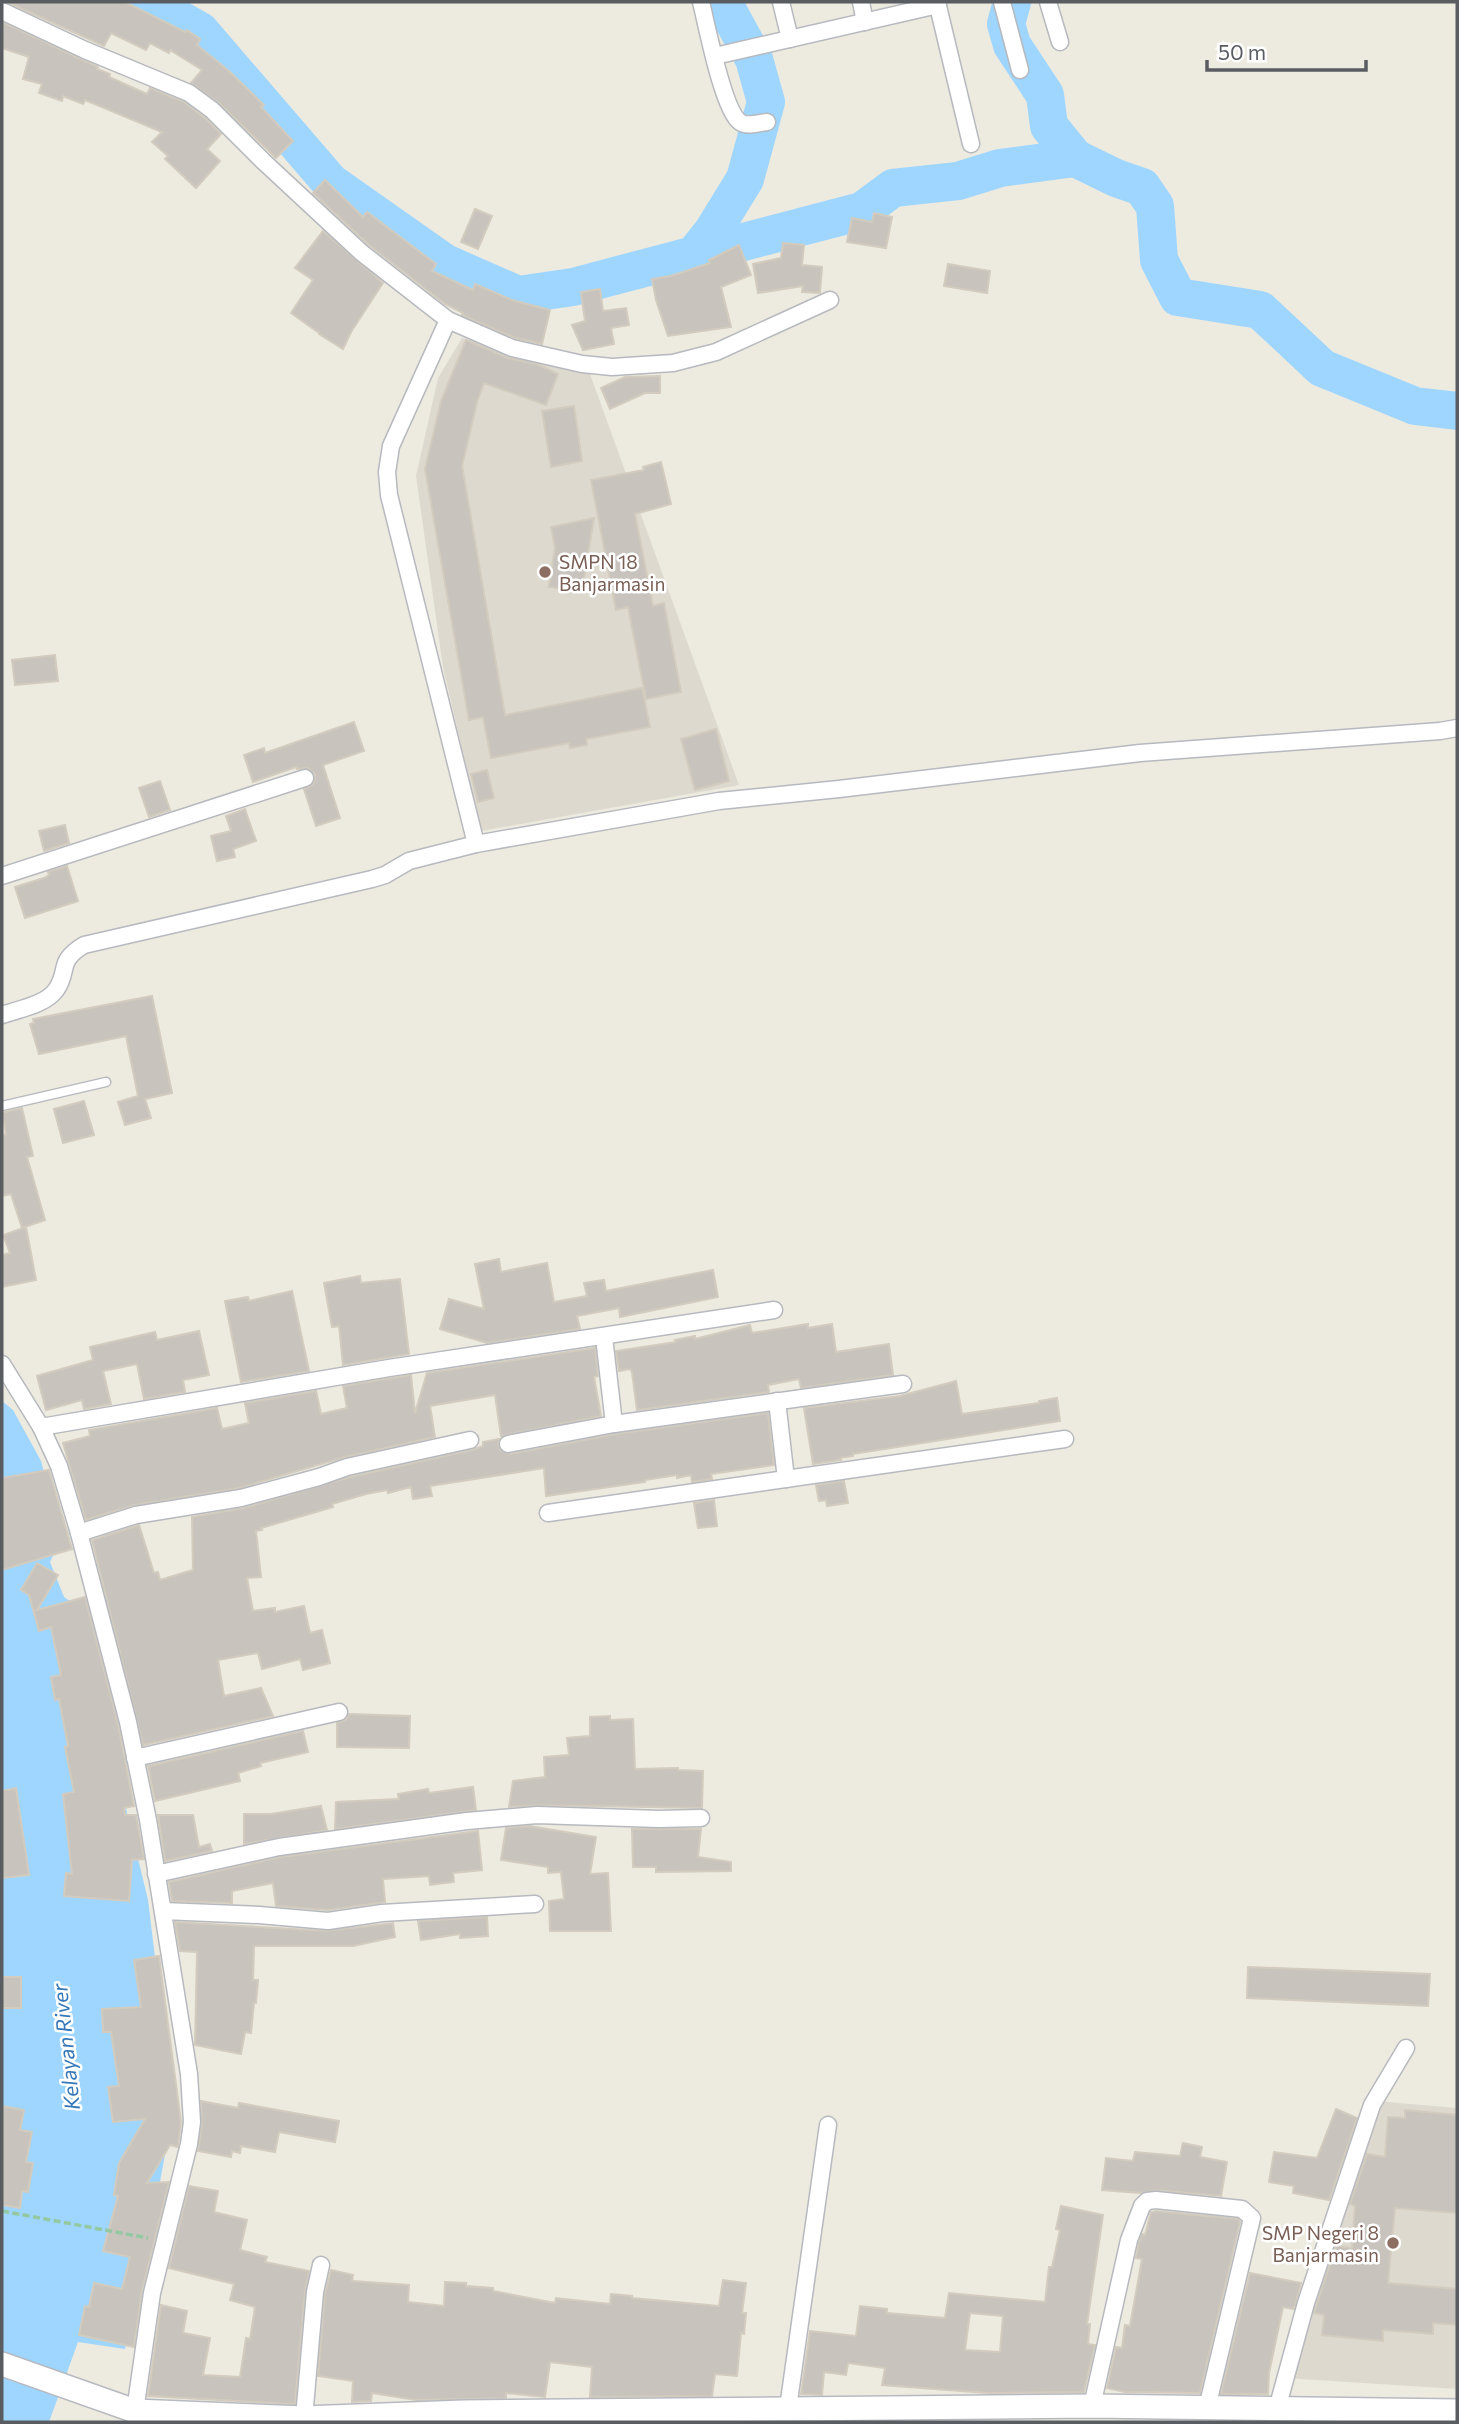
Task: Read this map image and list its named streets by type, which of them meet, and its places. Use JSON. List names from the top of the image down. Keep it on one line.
{"water":["Kelayan River"],"places":["SMPN 18 Banjarmasin","SMP Negeri 8 Banjarmasin"],"scale_bar":"50 m"}
